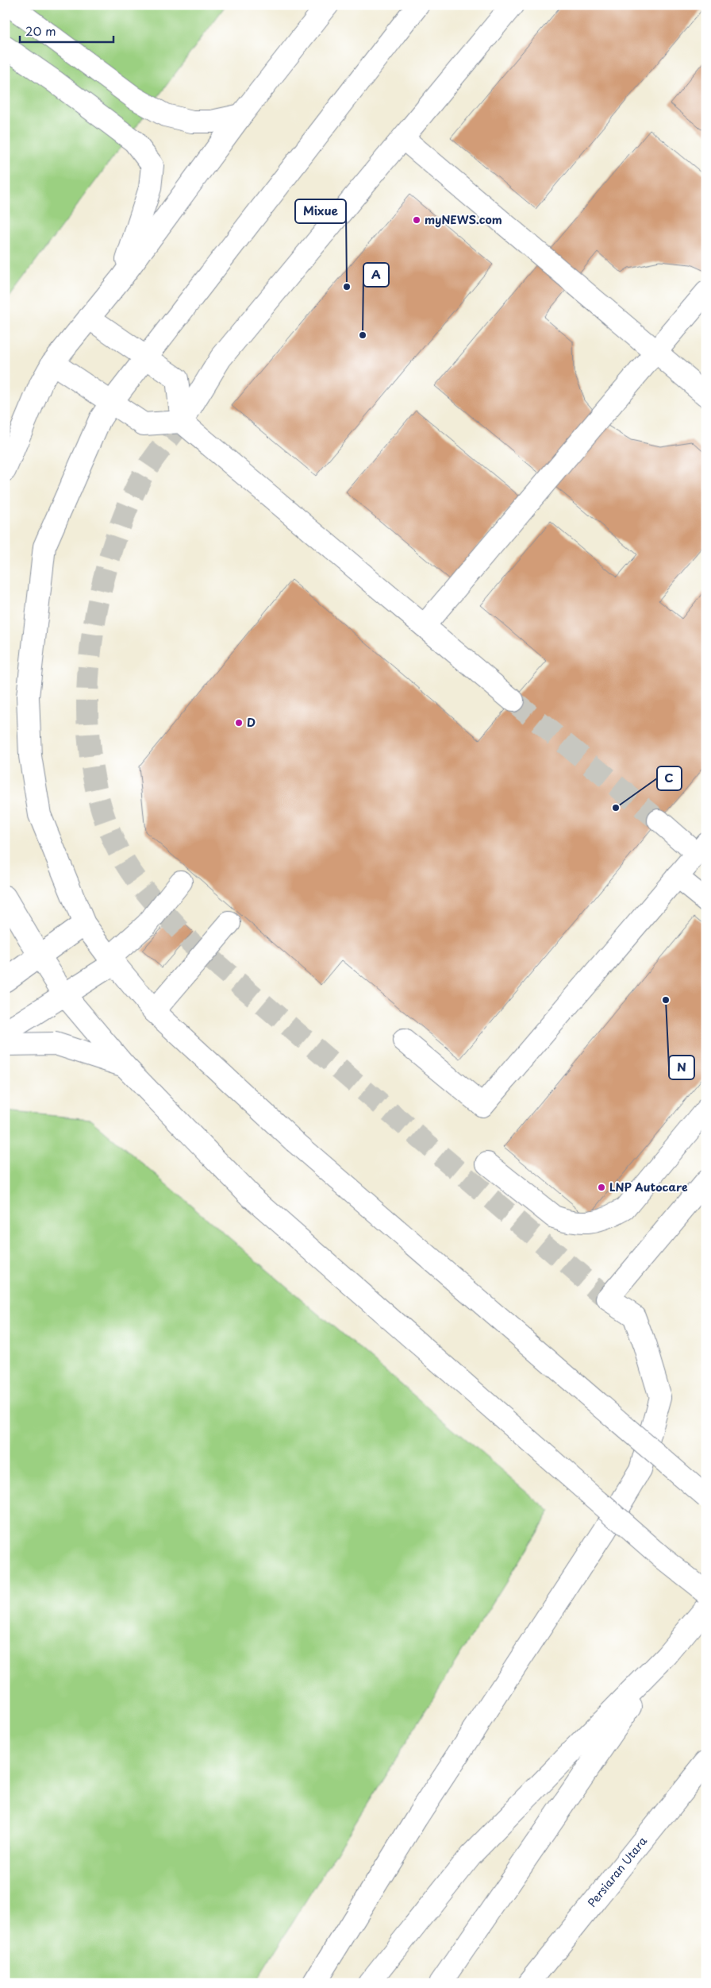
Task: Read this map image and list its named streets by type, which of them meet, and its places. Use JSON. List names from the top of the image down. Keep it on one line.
{"streets":{"main road":["Persiaran Utara"]},"places":["myNEWS.com","Mixue","A","D","C","N","LNP Autocare"],"scale_bar":"20 m"}
